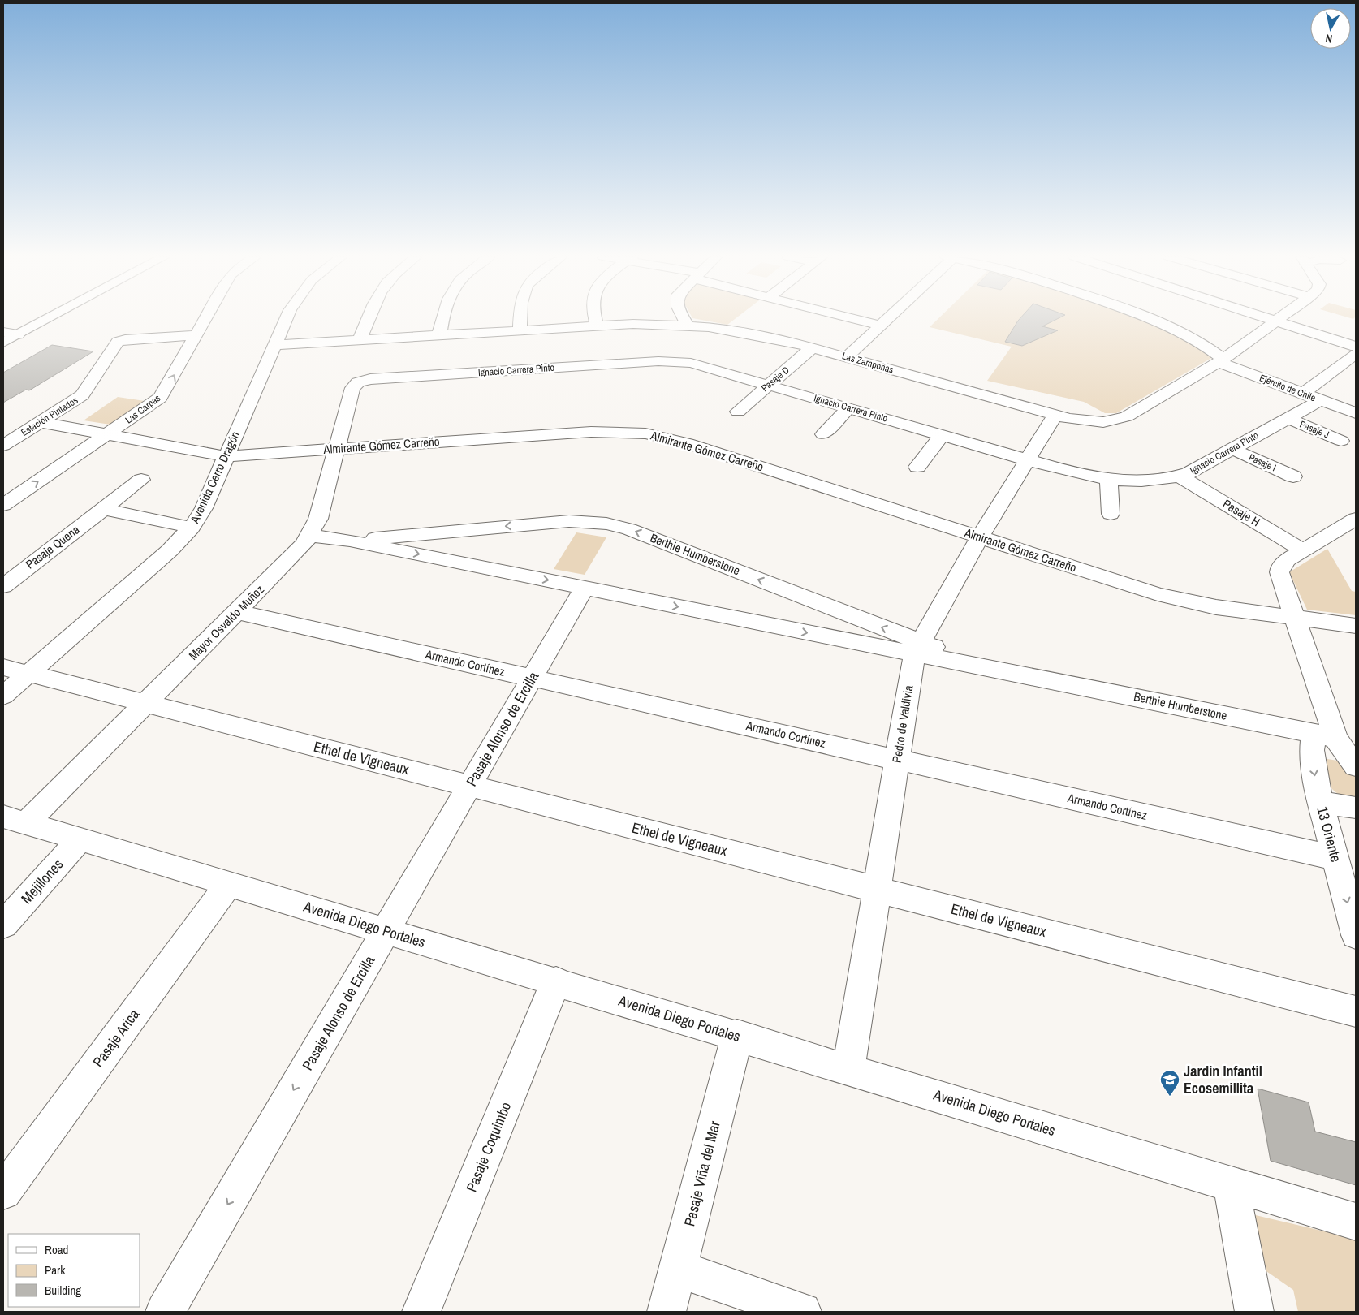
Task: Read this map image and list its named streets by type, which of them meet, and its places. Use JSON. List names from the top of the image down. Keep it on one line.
{"streets":{"main road":["Las Zampoñas","Ignacio Carrera Pinto","Pasaje D","Ejército de Chile","Las Carpas","Estación Pintados","Pasaje J","Almirante Gómez Carreño","Pasaje I","Avenida Cerro Dragón","Pasaje H","Pasaje Quena","Berthie Humberstone","Mayor Osvaldo Muñoz","Armando Cortínez","Pedro de Valdivia","Pasaje Alonso de Ercilla","Ethel de Vigneaux","13 Oriente","Mejillones","Avenida Diego Portales","Pasaje Arica","Pasaje Coquimbo","Pasaje Viña del Mar"]},"crossings":[["Las Zampoñas","Pasaje D"],["Las Zampoñas","Ejército de Chile"],["Las Zampoñas","Avenida Cerro Dragón"],["Las Zampoñas","Pedro de Valdivia"],["Ignacio Carrera Pinto","Pasaje D"],["Ignacio Carrera Pinto","Ejército de Chile"],["Ignacio Carrera Pinto","Pasaje J"],["Ignacio Carrera Pinto","Pasaje I"],["Ignacio Carrera Pinto","Pasaje H"],["Ignacio Carrera Pinto","Mayor Osvaldo Muñoz"],["Ignacio Carrera Pinto","Pedro de Valdivia"],["Las Carpas","Estación Pintados"],["Las Carpas","Almirante Gómez Carreño"],["Estación Pintados","Almirante Gómez Carreño"],["Almirante Gómez Carreño","Avenida Cerro Dragón"],["Almirante Gómez Carreño","Mayor Osvaldo Muñoz"],["Almirante Gómez Carreño","Pedro de Valdivia"],["Almirante Gómez Carreño","13 Oriente"],["Avenida Cerro Dragón","Ethel de Vigneaux"],["Pasaje H","13 Oriente"],["Berthie Humberstone","Mayor Osvaldo Muñoz"],["Berthie Humberstone","Pedro de Valdivia"],["Berthie Humberstone","Pasaje Alonso de Ercilla"],["Berthie Humberstone","13 Oriente"],["Mayor Osvaldo Muñoz","Armando Cortínez"],["Mayor Osvaldo Muñoz","Ethel de Vigneaux"],["Mayor Osvaldo Muñoz","Avenida Diego Portales"],["Armando Cortínez","Pedro de Valdivia"],["Armando Cortínez","Pasaje Alonso de Ercilla"],["Armando Cortínez","13 Oriente"],["Pedro de Valdivia","Ethel de Vigneaux"],["Pedro de Valdivia","Avenida Diego Portales"],["Pasaje Alonso de Ercilla","Ethel de Vigneaux"],["Pasaje Alonso de Ercilla","Avenida Diego Portales"],["Mejillones","Avenida Diego Portales"],["Avenida Diego Portales","Pasaje Arica"],["Avenida Diego Portales","Pasaje Coquimbo"],["Avenida Diego Portales","Pasaje Viña del Mar"]],"one_way":["Pasaje Alonso de Ercilla"],"places":{"school or university":["Jardin Infantil Ecosemillita"]},"legend":["Road","Park","Building"],"north":"bottom"}
